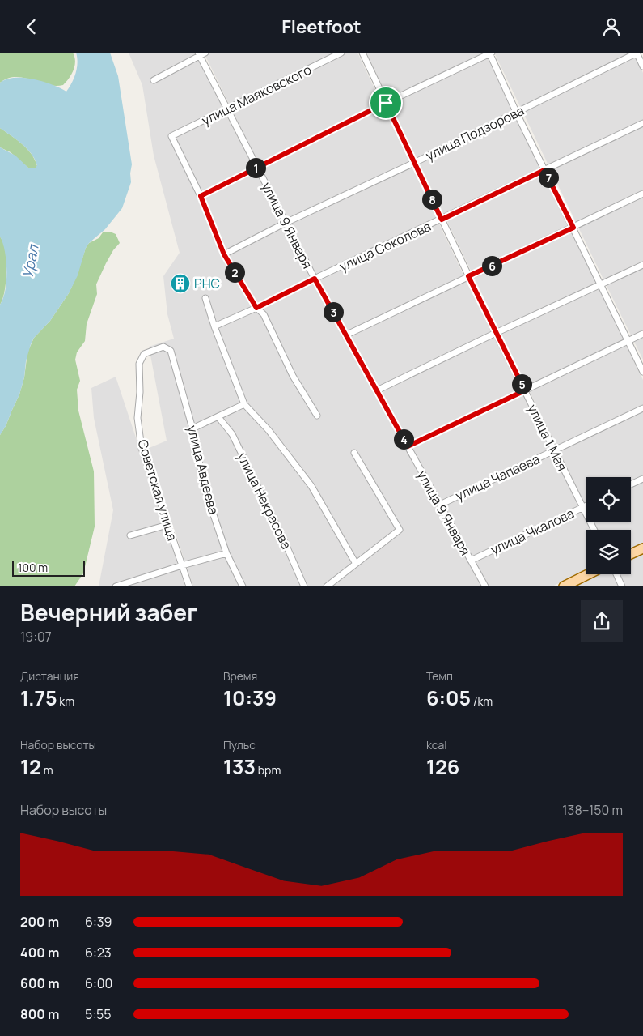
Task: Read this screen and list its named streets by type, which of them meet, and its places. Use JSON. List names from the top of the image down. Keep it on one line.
{"streets":{"street":["улица Маяковского","улица Подзорова","улица 9 Января","улица Соколова","улица 1 Мая","улица Авдеева","улица Чапаева","Советская улица","улица Некрасова","улица Чкалова"]},"crossings":[["улица Маяковского","улица 9 Января"],["улица Подзорова","улица 9 Января"],["улица Подзорова","улица 1 Мая"],["улица 9 Января","улица Соколова"],["улица 9 Января","улица Чапаева"],["улица 9 Января","улица Чкалова"],["улица Соколова","улица 1 Мая"],["улица 1 Мая","улица Чапаева"],["улица 1 Мая","улица Чкалова"],["улица Авдеева","Советская улица"]],"water":["Урал"],"places":{"building":["РНС"]},"scale_bar":"100 m","page":{"header":"Fleetfoot","pins":["1","7","8","6","2","3","5","4"],"scale":"100 m","heading":["Вечерний забег","19:07"],"stats":[["Дистанция","1.75 km"],["Время","10:39"],["Темп","6:05 /km"],["Набор высоты","12 m"],["Пульс","133 bpm"],["kcal","126"]],"chart":["Набор высоты","138–150 m"],"list":[{"name":"200 m","note":"6:39"},{"name":"400 m","note":"6:23"},{"name":"600 m","note":"6:00"},{"name":"800 m","note":"5:55"}]}}
